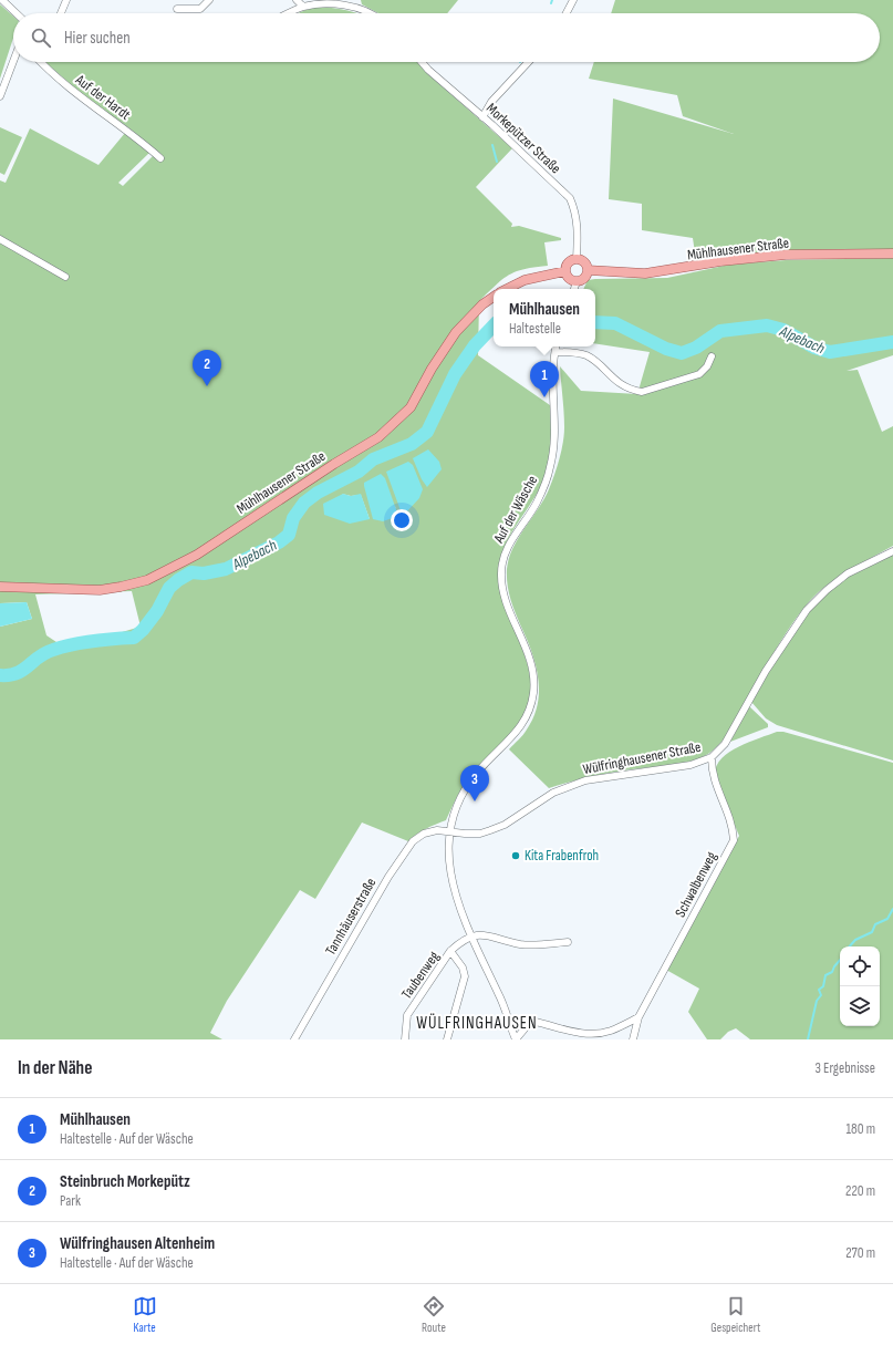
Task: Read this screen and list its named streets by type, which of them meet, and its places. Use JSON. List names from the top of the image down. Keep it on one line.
{"streets":{"main road":["Mühlhausener Straße"],"street":["Auf der Hardt","Morkepützer Straße","Auf der Wäsche","Wülfringhausener Straße","Schwalbenweg","Tannhäuserstraße","Taubenweg"]},"crossings":[["Morkepützer Straße","Mühlhausener Straße"],["Auf der Wäsche","Wülfringhausener Straße"],["Auf der Wäsche","Tannhäuserstraße"],["Wülfringhausener Straße","Schwalbenweg"],["Wülfringhausener Straße","Tannhäuserstraße"]],"districts":["WÜLFRINGHAUSEN"],"water":["Alpebach"],"places":["Kita Frabenfroh"],"page":{"search":"Hier suchen","popup":["Mühlhausen","Haltestelle"],"pins":["2","1","3"],"heading":["In der Nähe","3 Ergebnisse"],"list":[{"mark":"1","name":"Mühlhausen","note":"Haltestelle · Auf der Wäsche","value":"180 m"},{"mark":"2","name":"Steinbruch Morkepütz","note":"Park","value":"220 m"},{"mark":"3","name":"Wülfringhausen Altenheim","note":"Haltestelle · Auf der Wäsche","value":"270 m"}],"nav":["Karte","Route","Gespeichert"]}}
